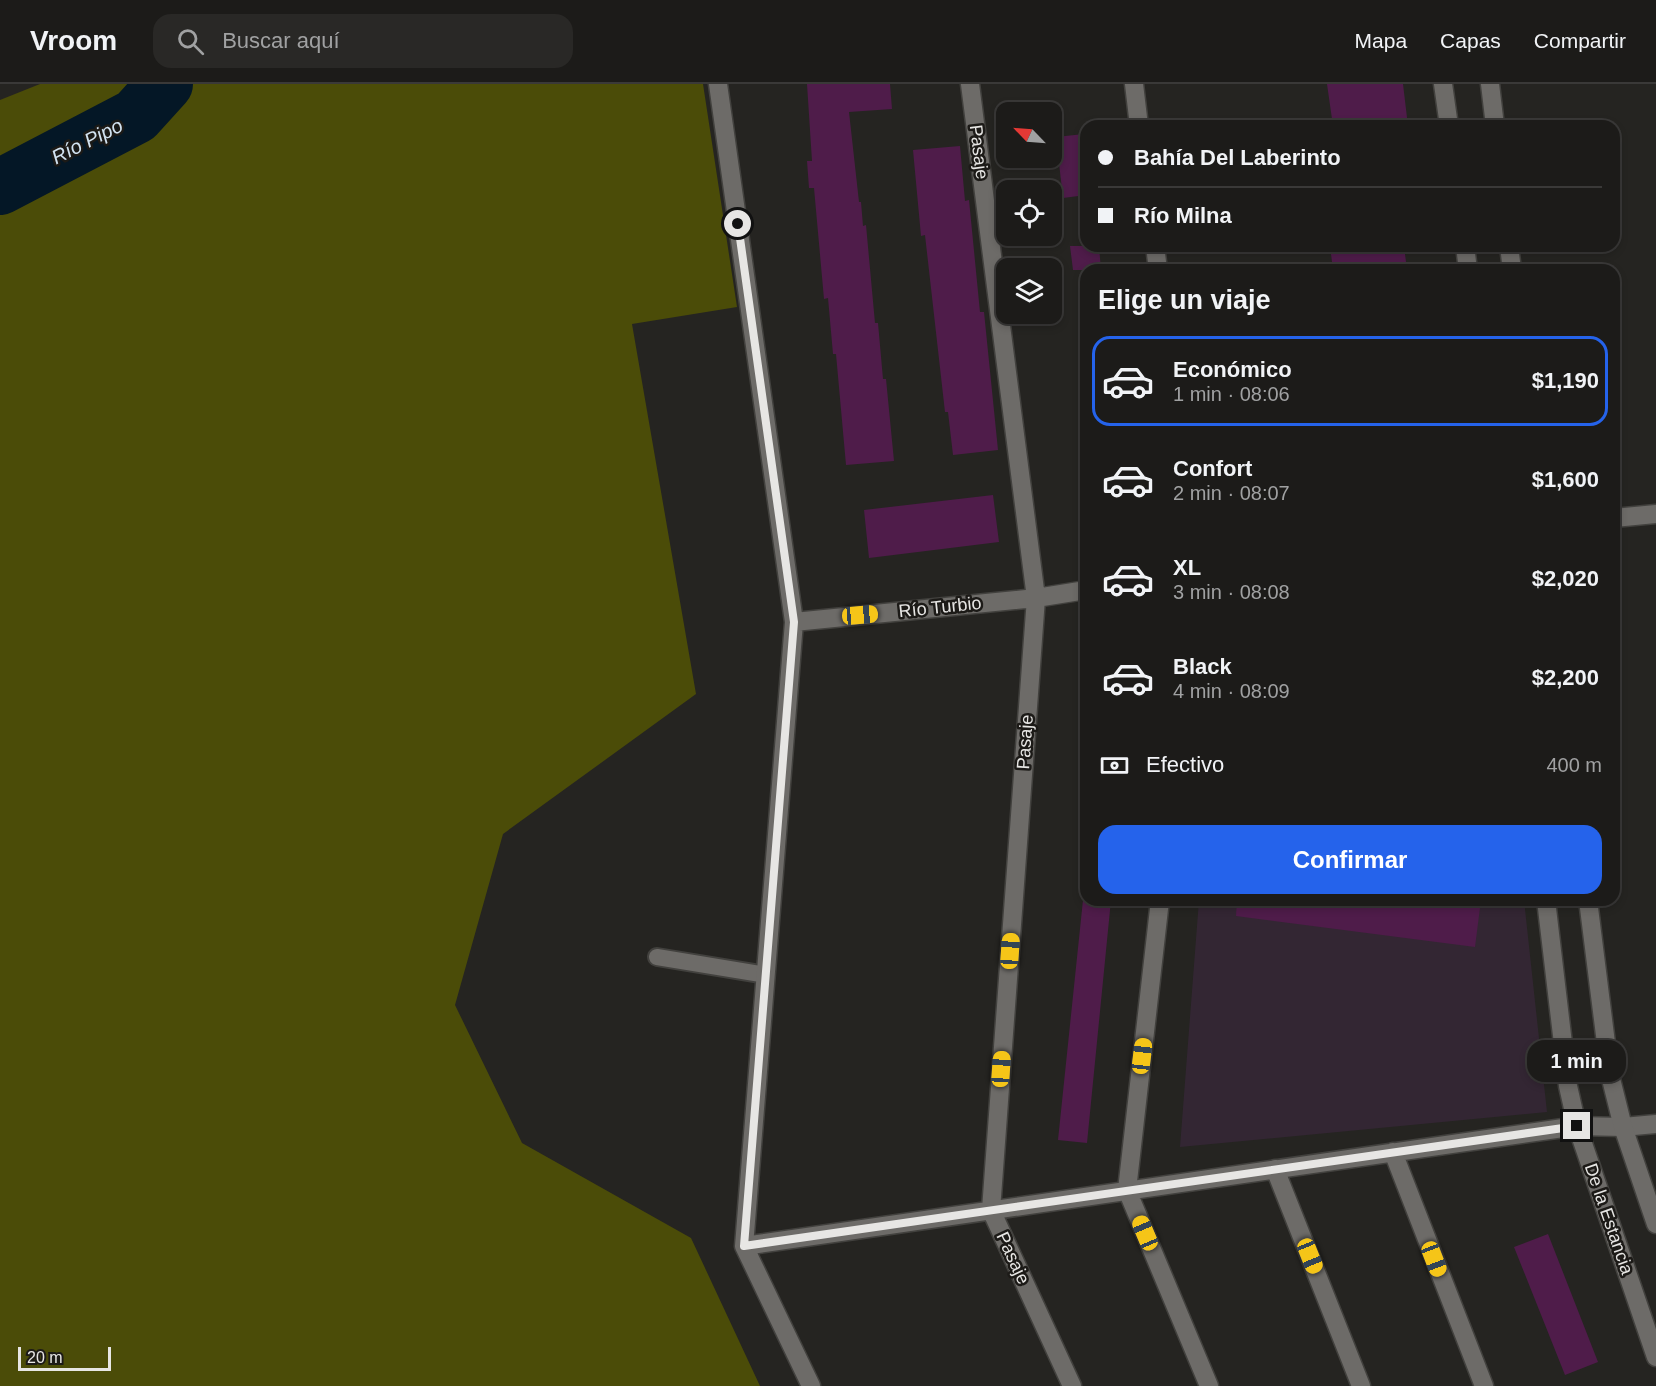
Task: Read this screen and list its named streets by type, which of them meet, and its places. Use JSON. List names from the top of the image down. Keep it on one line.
{"streets":{"street":["Pasaje","Río Turbio","De la Estancia"]},"crossings":[["Pasaje","Río Turbio"]],"water":["Río Pipo"],"scale_bar":"20 m","north":"top left","page":{"header":"Vroom","search":"Buscar aquí","nav":["Mapa","Capas","Compartir"],"banner":["Bahía Del Laberinto","Río Milna"],"heading":"Elige un viaje","list":[{"name":"Económico","note":"1 min · 08:06","value":"$1,190"},{"name":"Confort","note":"2 min · 08:07","value":"$1,600"},{"name":"XL","note":"3 min · 08:08","value":"$2,020"},{"name":"Black","note":"4 min · 08:09","value":"$2,200"}],"pay":["Efectivo","400 m"],"buttons":"Confirmar","bubble":"1 min","scale":"20 m"}}
